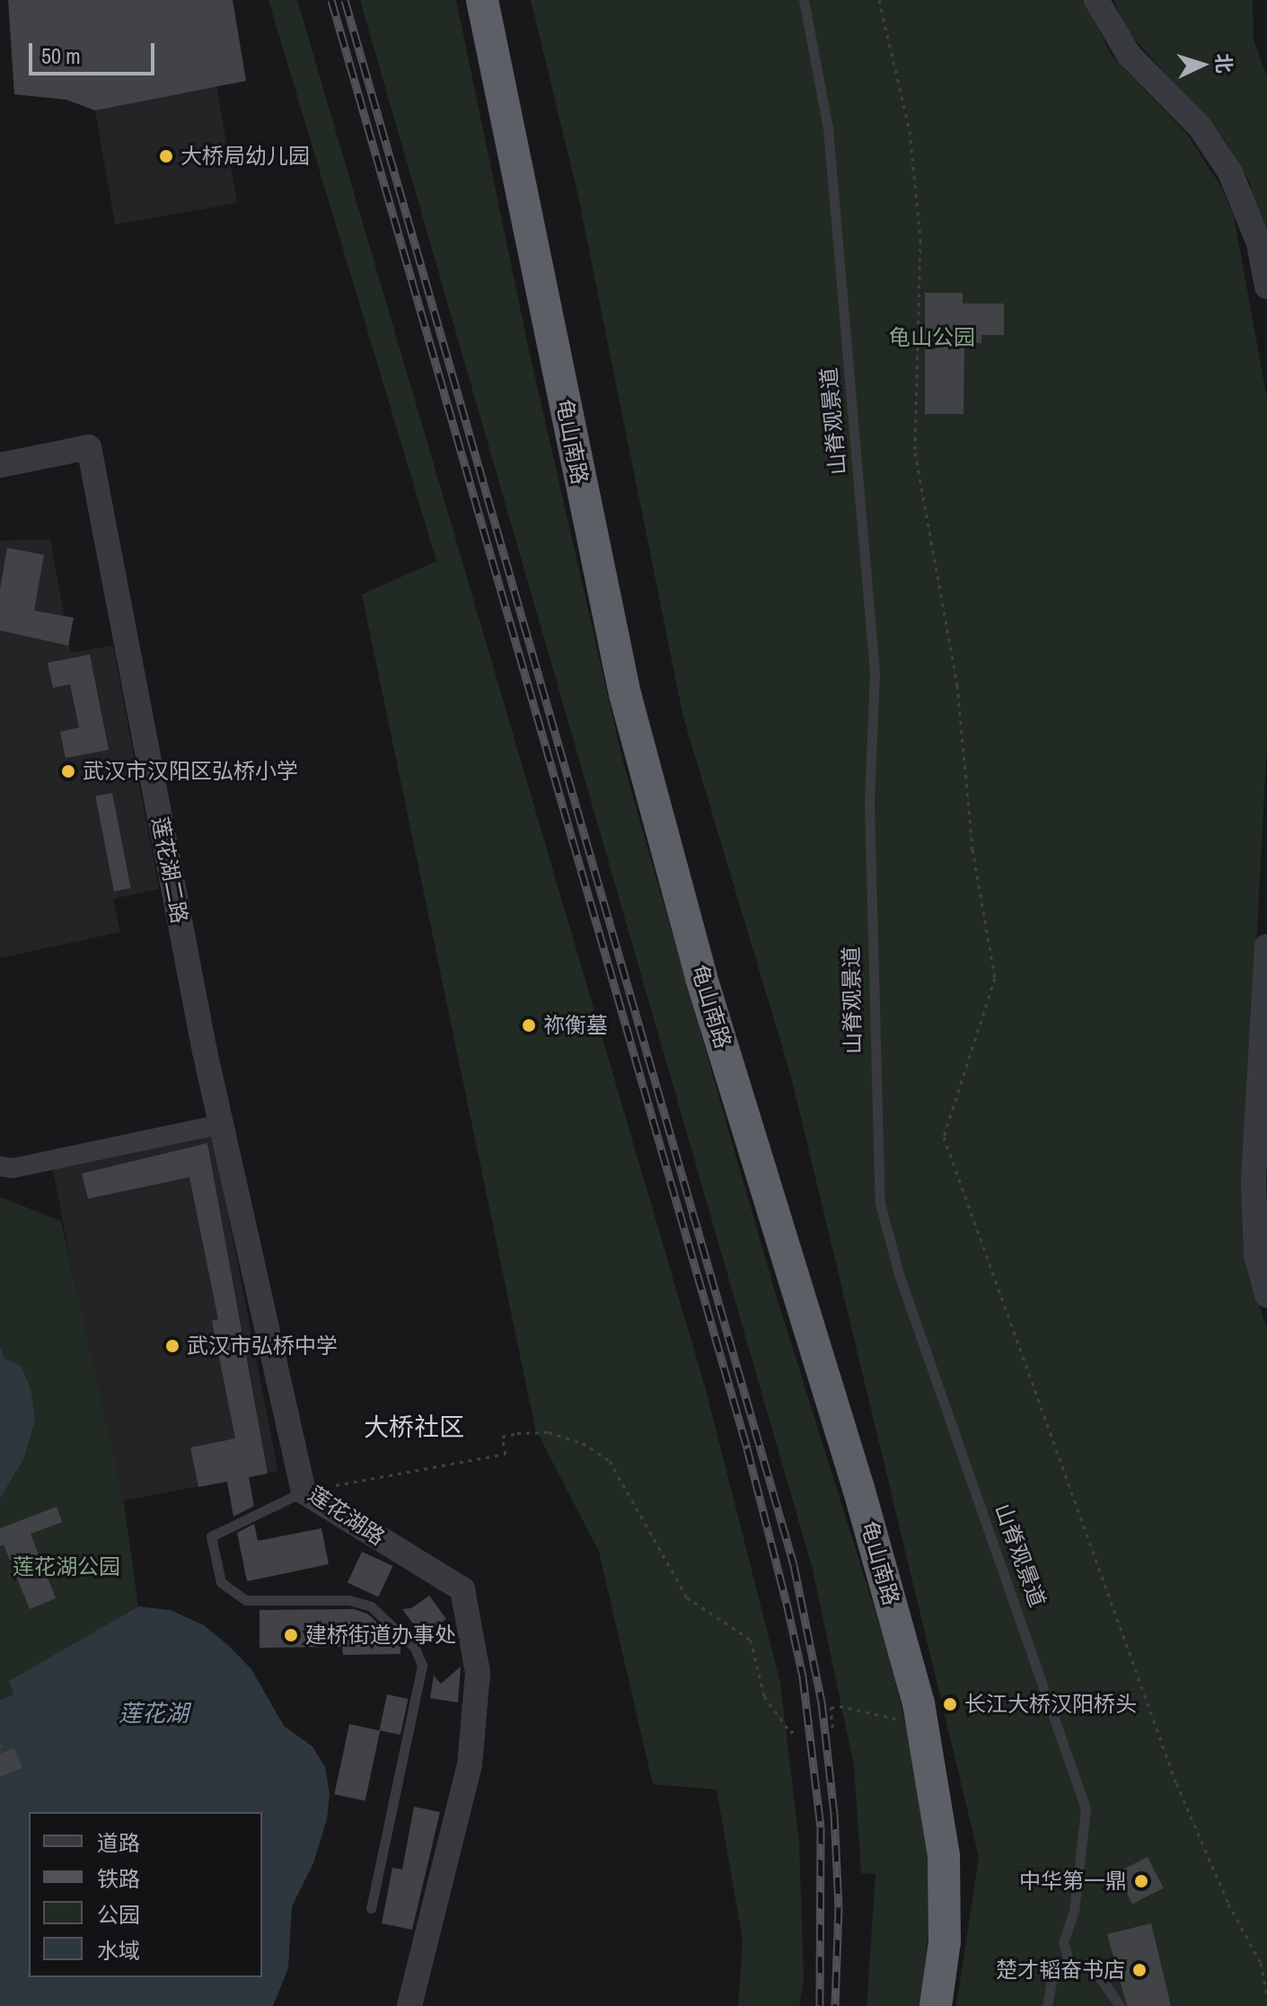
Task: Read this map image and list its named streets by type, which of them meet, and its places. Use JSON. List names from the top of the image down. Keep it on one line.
{"streets":{"highway":["龟山南路"],"street":["莲花湖二路","莲花湖路"],"lane":["山脊观景道"]},"crossings":[["莲花湖二路","莲花湖路"]],"districts":["大桥社区"],"water":["莲花湖"],"parks":["龟山公园","莲花湖公园"],"places":["大桥局幼儿园","武汉市汉阳区弘桥小学","祢衡墓","武汉市弘桥中学","建桥街道办事处","长江大桥汉阳桥头","中华第一鼎","楚才韬奋书店"],"legend":["道路","铁路","公园","水域"],"scale_bar":"50 m","north":"right"}
